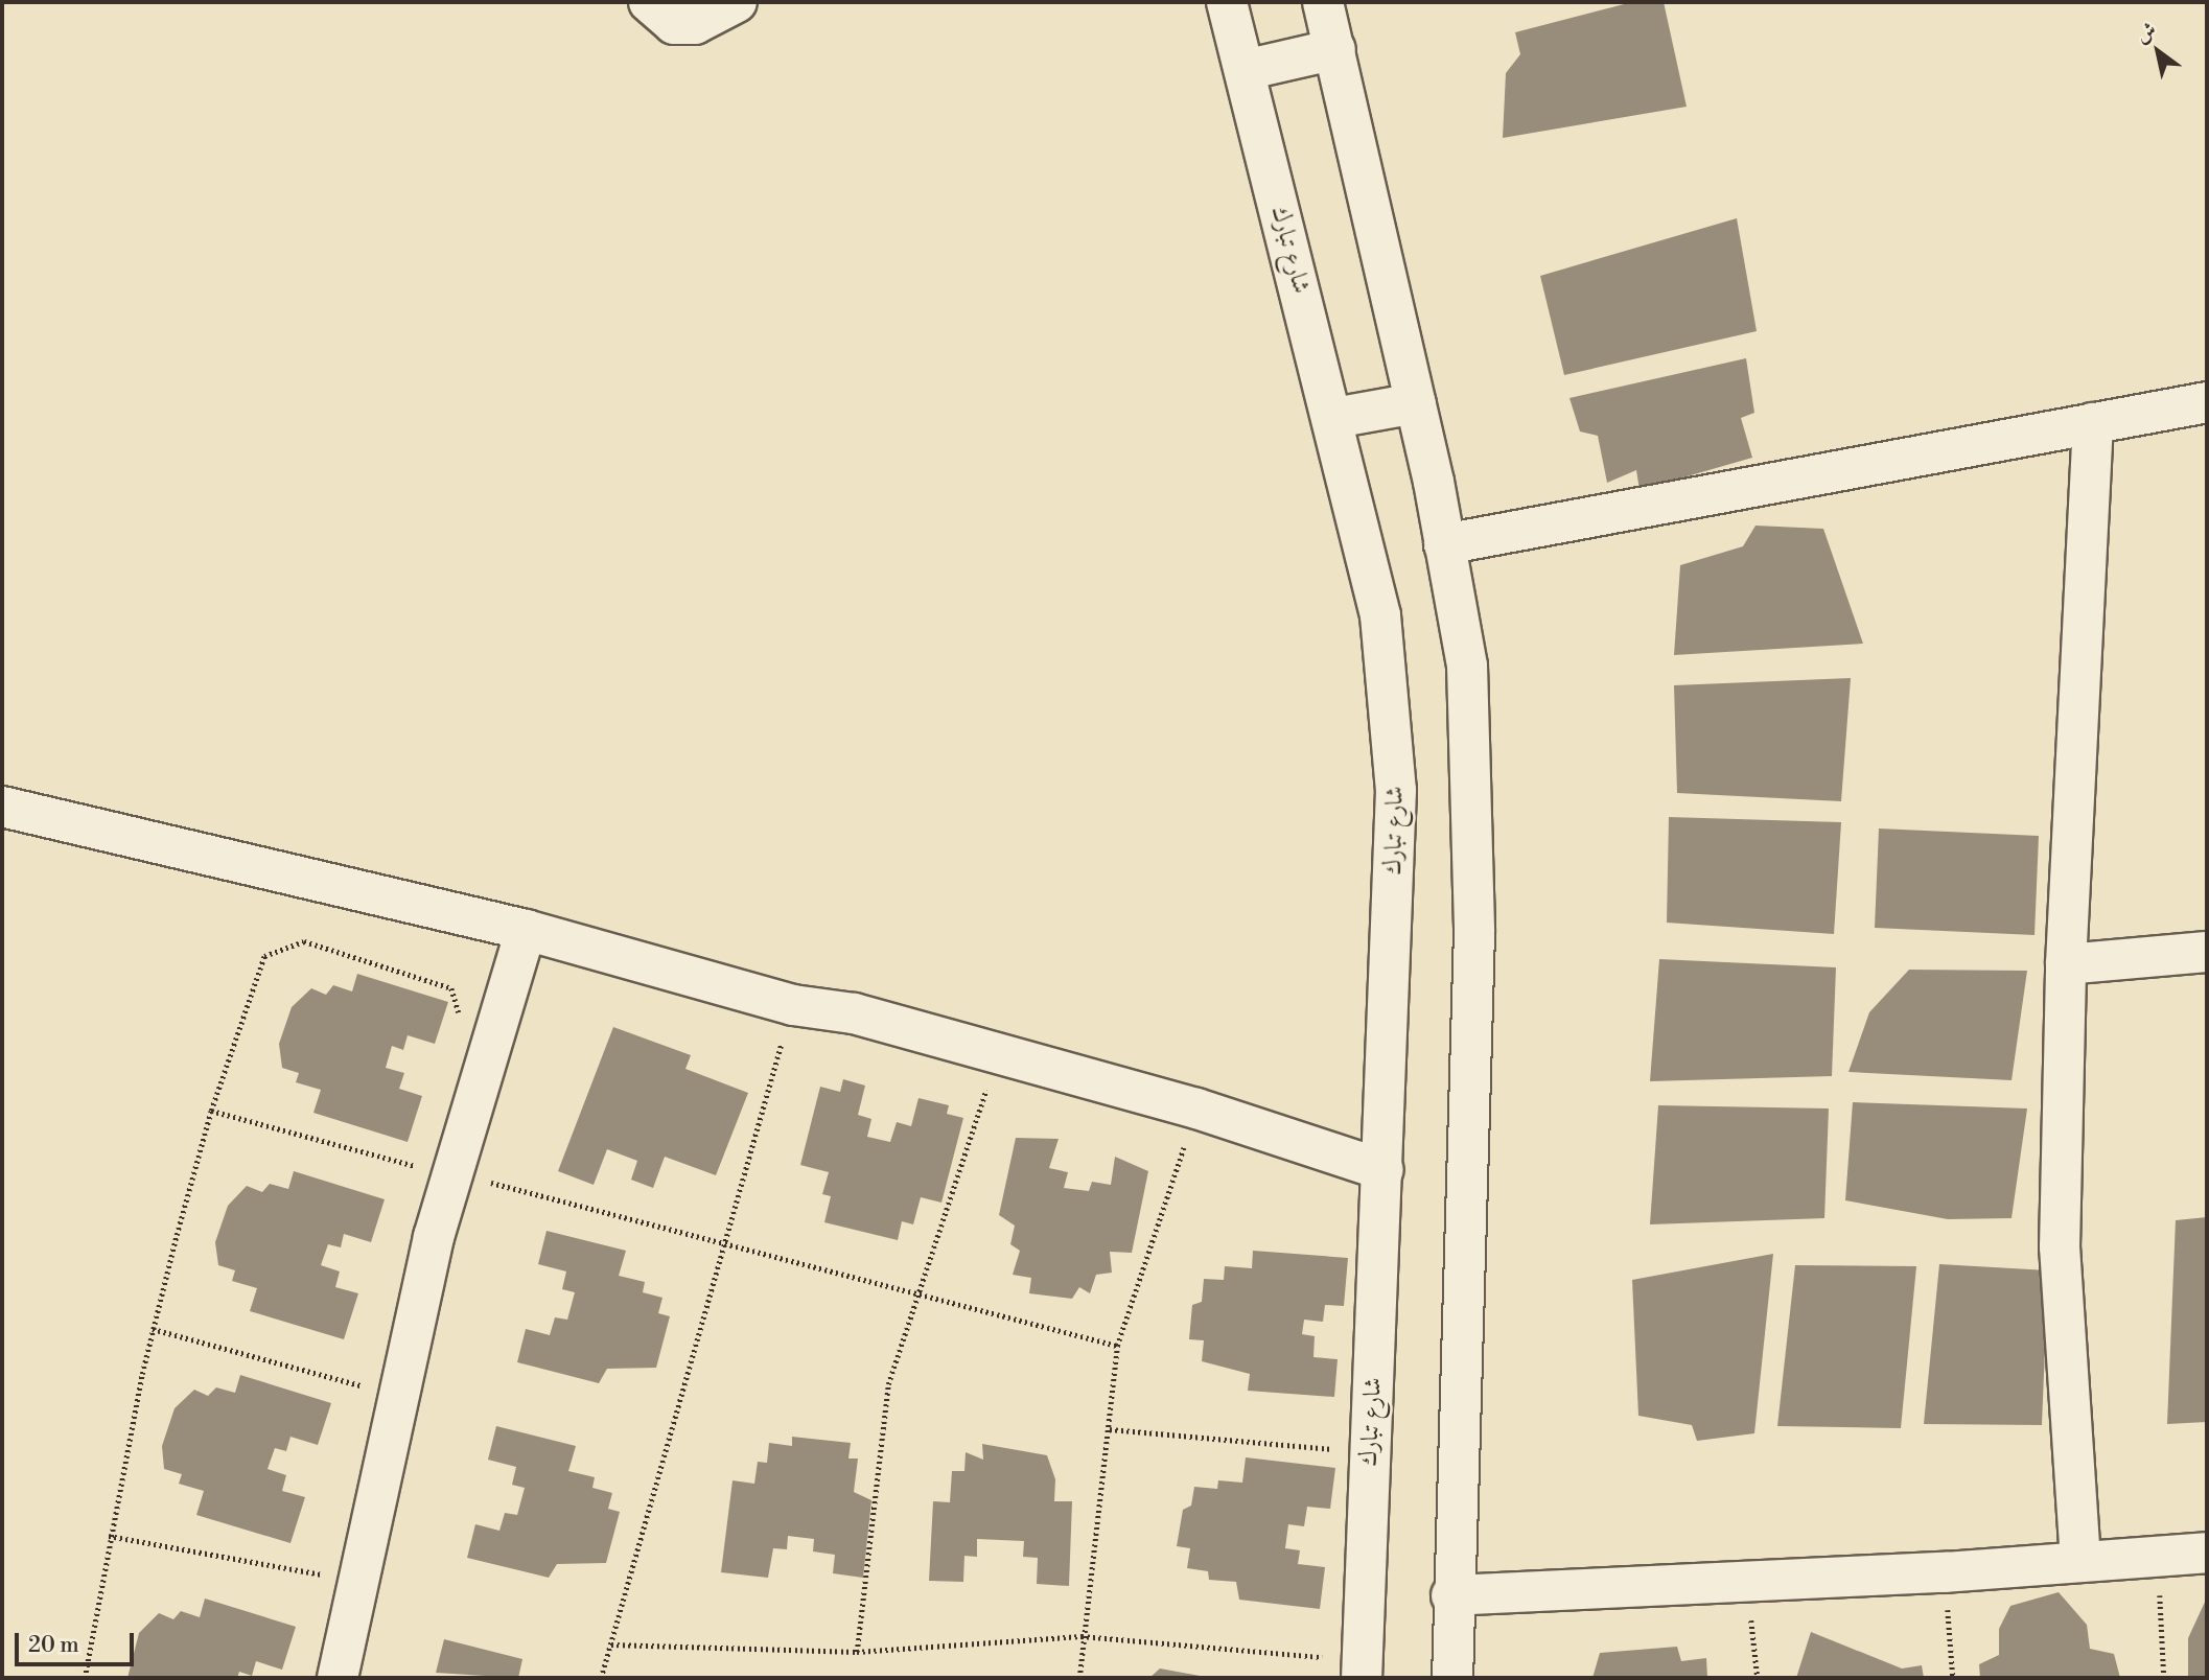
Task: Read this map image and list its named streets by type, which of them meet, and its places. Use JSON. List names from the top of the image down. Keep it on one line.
{"streets":{"street":["شارع تبارك"]},"scale_bar":"20 m","north":"top left"}
